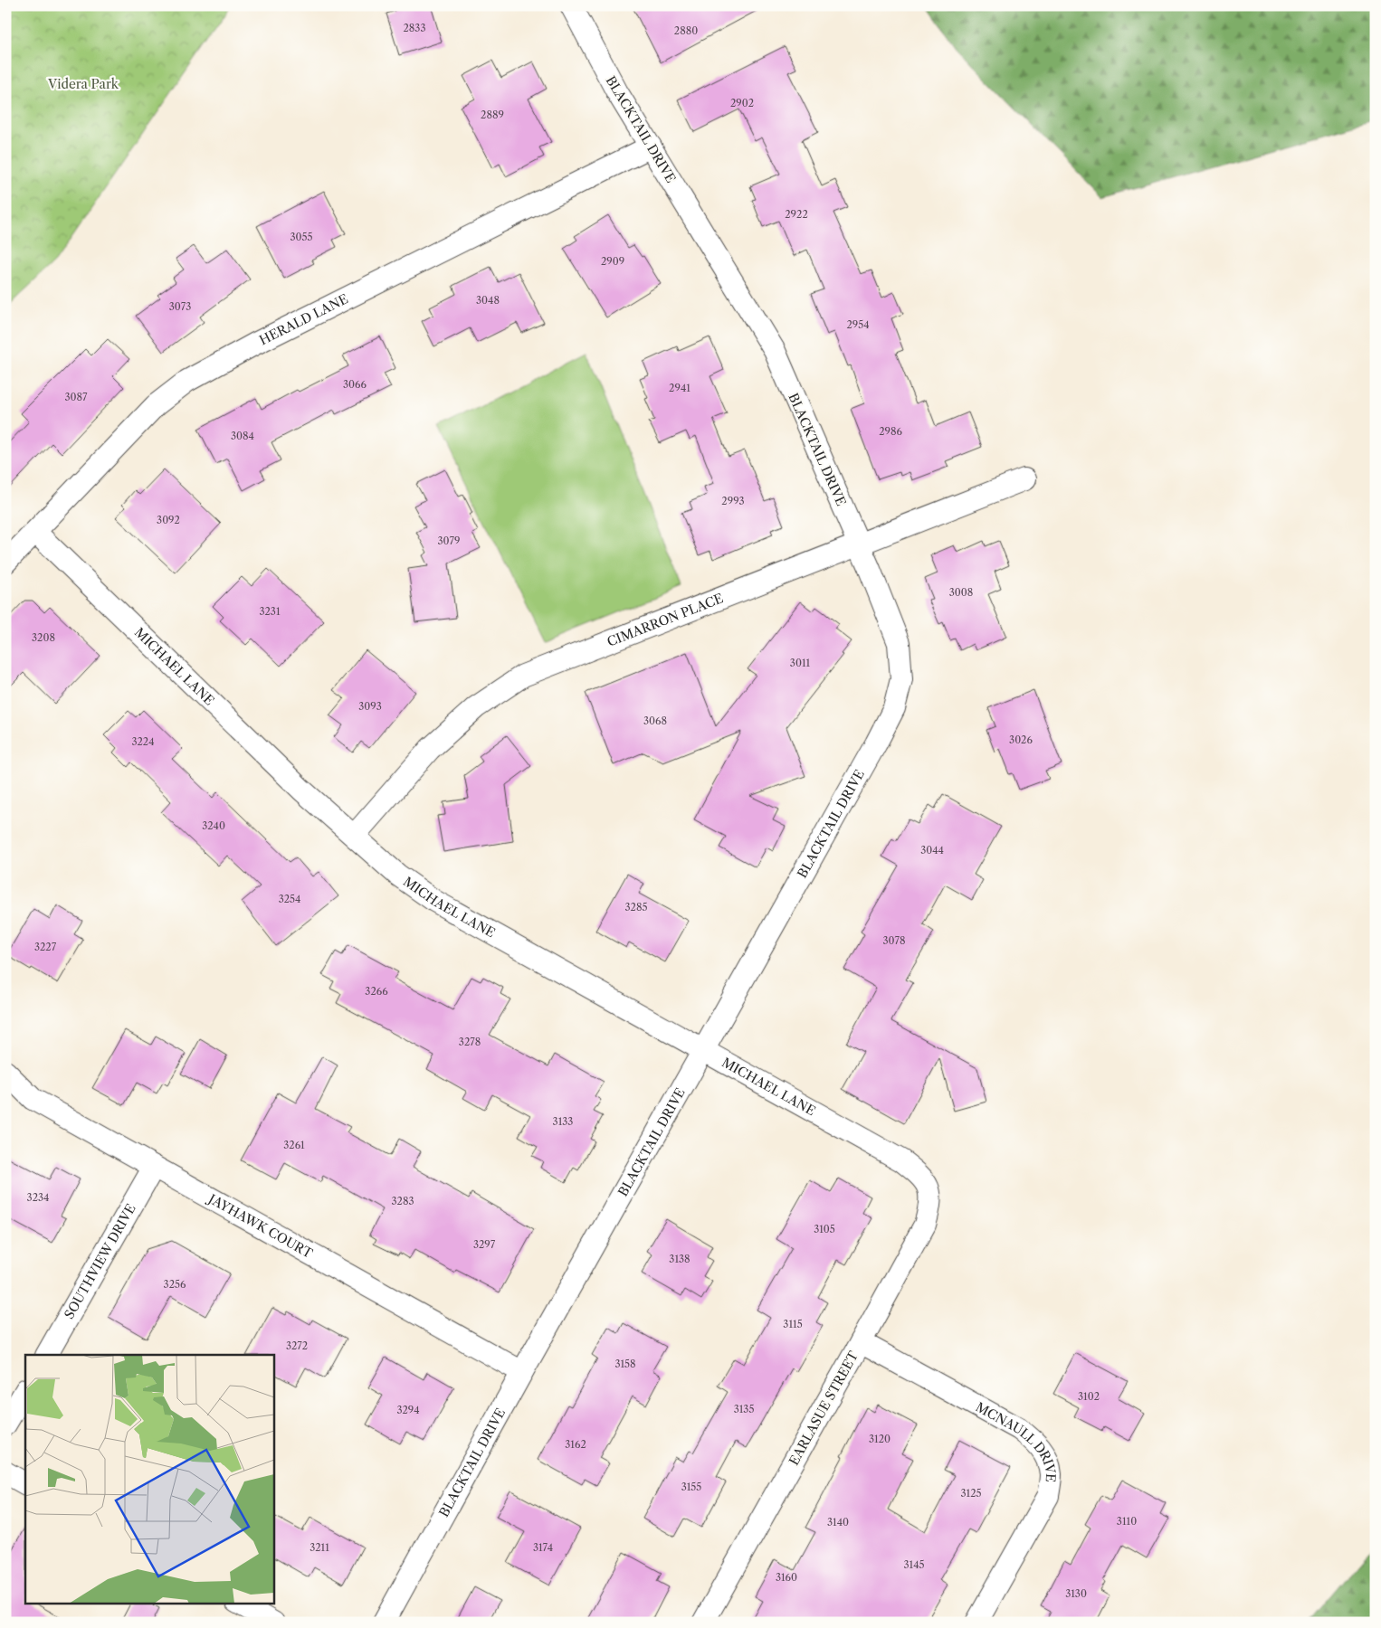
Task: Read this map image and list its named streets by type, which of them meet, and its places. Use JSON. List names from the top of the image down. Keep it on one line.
{"streets":{"street":["BLACKTAIL DRIVE","HERALD LANE","CIMARRON PLACE","MICHAEL LANE","JAYHAWK COURT","SOUTHVIEW DRIVE","EARLASUE STREET","MCNAULL DRIVE"]},"crossings":[["BLACKTAIL DRIVE","HERALD LANE"],["BLACKTAIL DRIVE","CIMARRON PLACE"],["BLACKTAIL DRIVE","MICHAEL LANE"],["BLACKTAIL DRIVE","JAYHAWK COURT"],["HERALD LANE","MICHAEL LANE"],["CIMARRON PLACE","MICHAEL LANE"],["MICHAEL LANE","EARLASUE STREET"],["JAYHAWK COURT","SOUTHVIEW DRIVE"],["EARLASUE STREET","MCNAULL DRIVE"]],"parks":["Videra Park"],"house_numbers":["2833","2880","2902","2889","2922","3055","2909","3048","3073","2954","3066","2941","3087","2986","3084","2993","3092","3079","3008","3231","3208","3011","3093","3068","3026","3224","3240","3044","3254","3285","3078","3227","3266","3278","3133","3261","3234","3283","3105","3297","3138","3256","3115","3272","3158","3102","3135","3294","3120","3162","3155","3125","3110","3140","3211","3174","3145","3160","3130"]}
